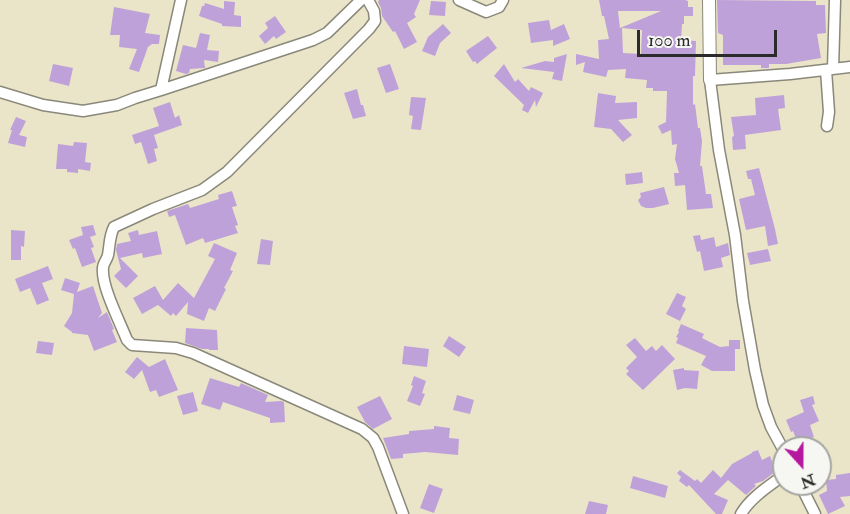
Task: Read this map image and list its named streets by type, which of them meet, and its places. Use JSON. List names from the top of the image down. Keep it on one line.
{"scale_bar":"100 m","north":"bottom"}
